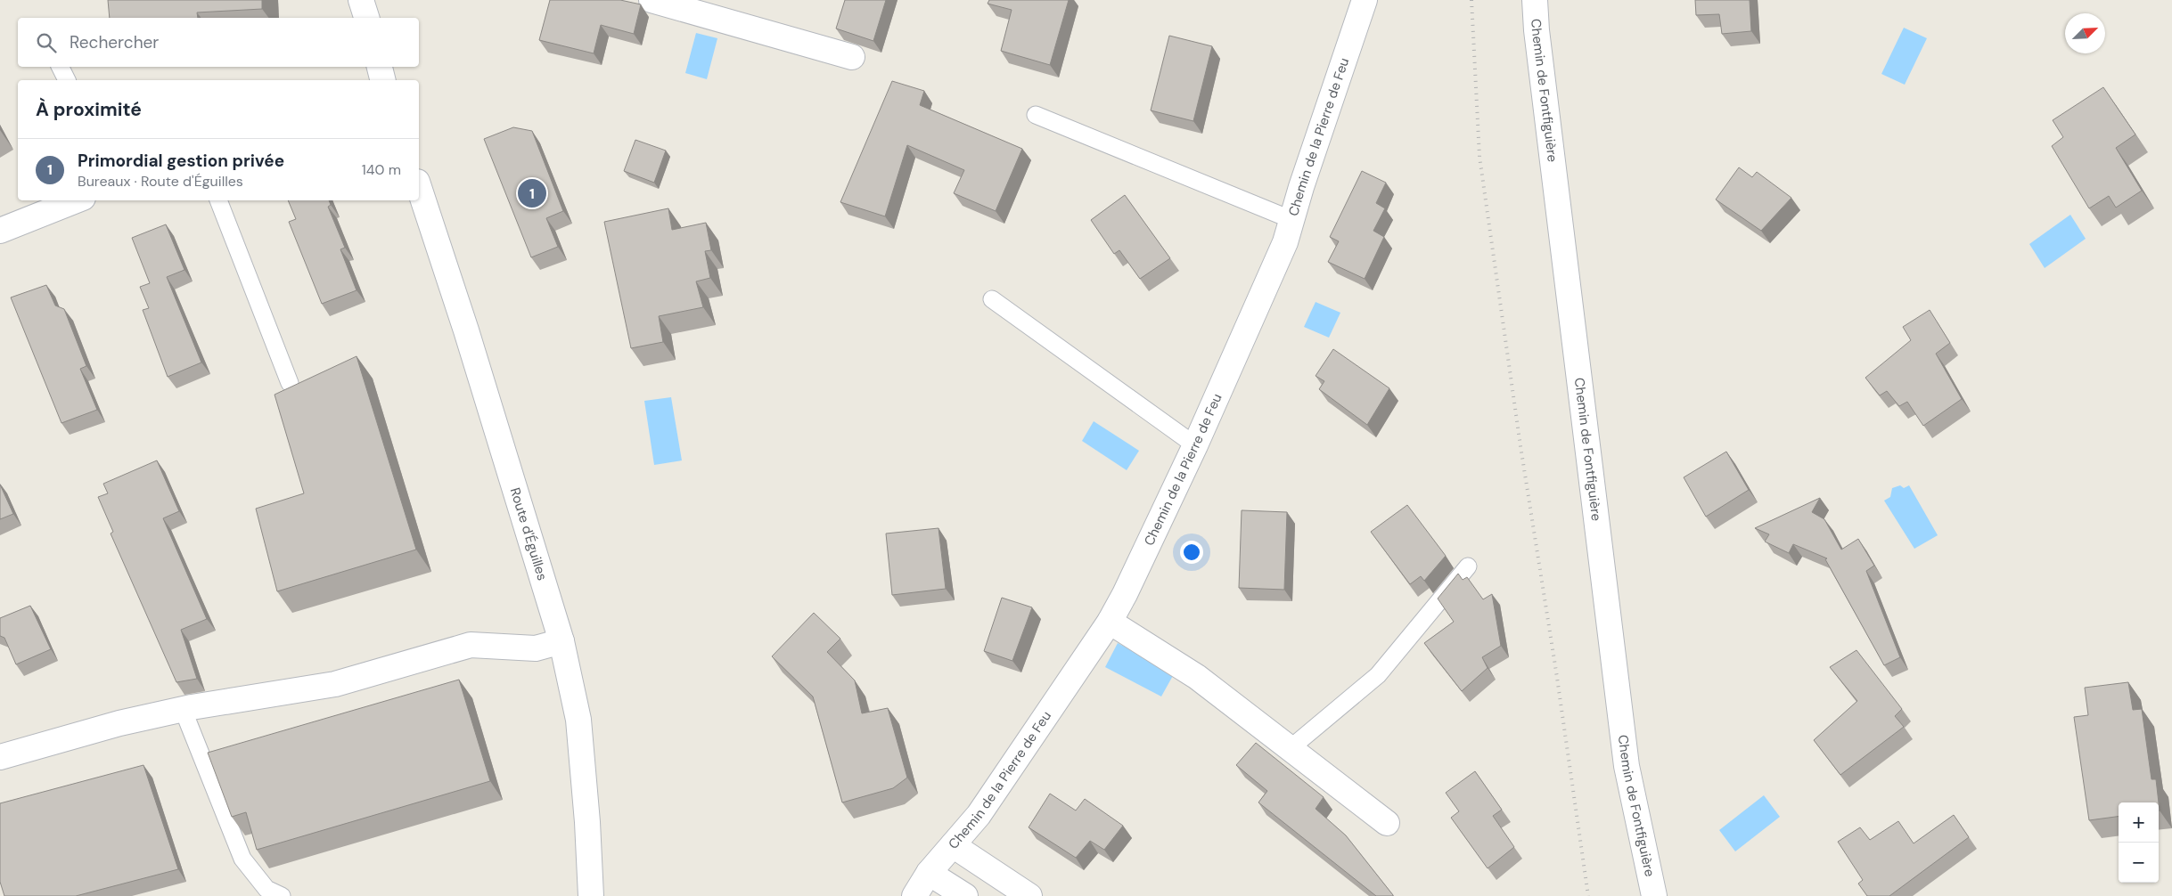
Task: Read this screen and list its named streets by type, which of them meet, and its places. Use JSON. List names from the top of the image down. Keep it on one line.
{"streets":{"street":["Chemin de Fontfiguière","Chemin de la Pierre de Feu","Route d'Éguilles"]},"north":"top right","page":{"search":"Rechercher","heading":"À proximité","list":[{"mark":"1","name":"Primordial gestion privée","note":"Bureaux · Route d'Éguilles","value":"140 m"}],"pins":"1","map_buttons":["+","−"]}}
